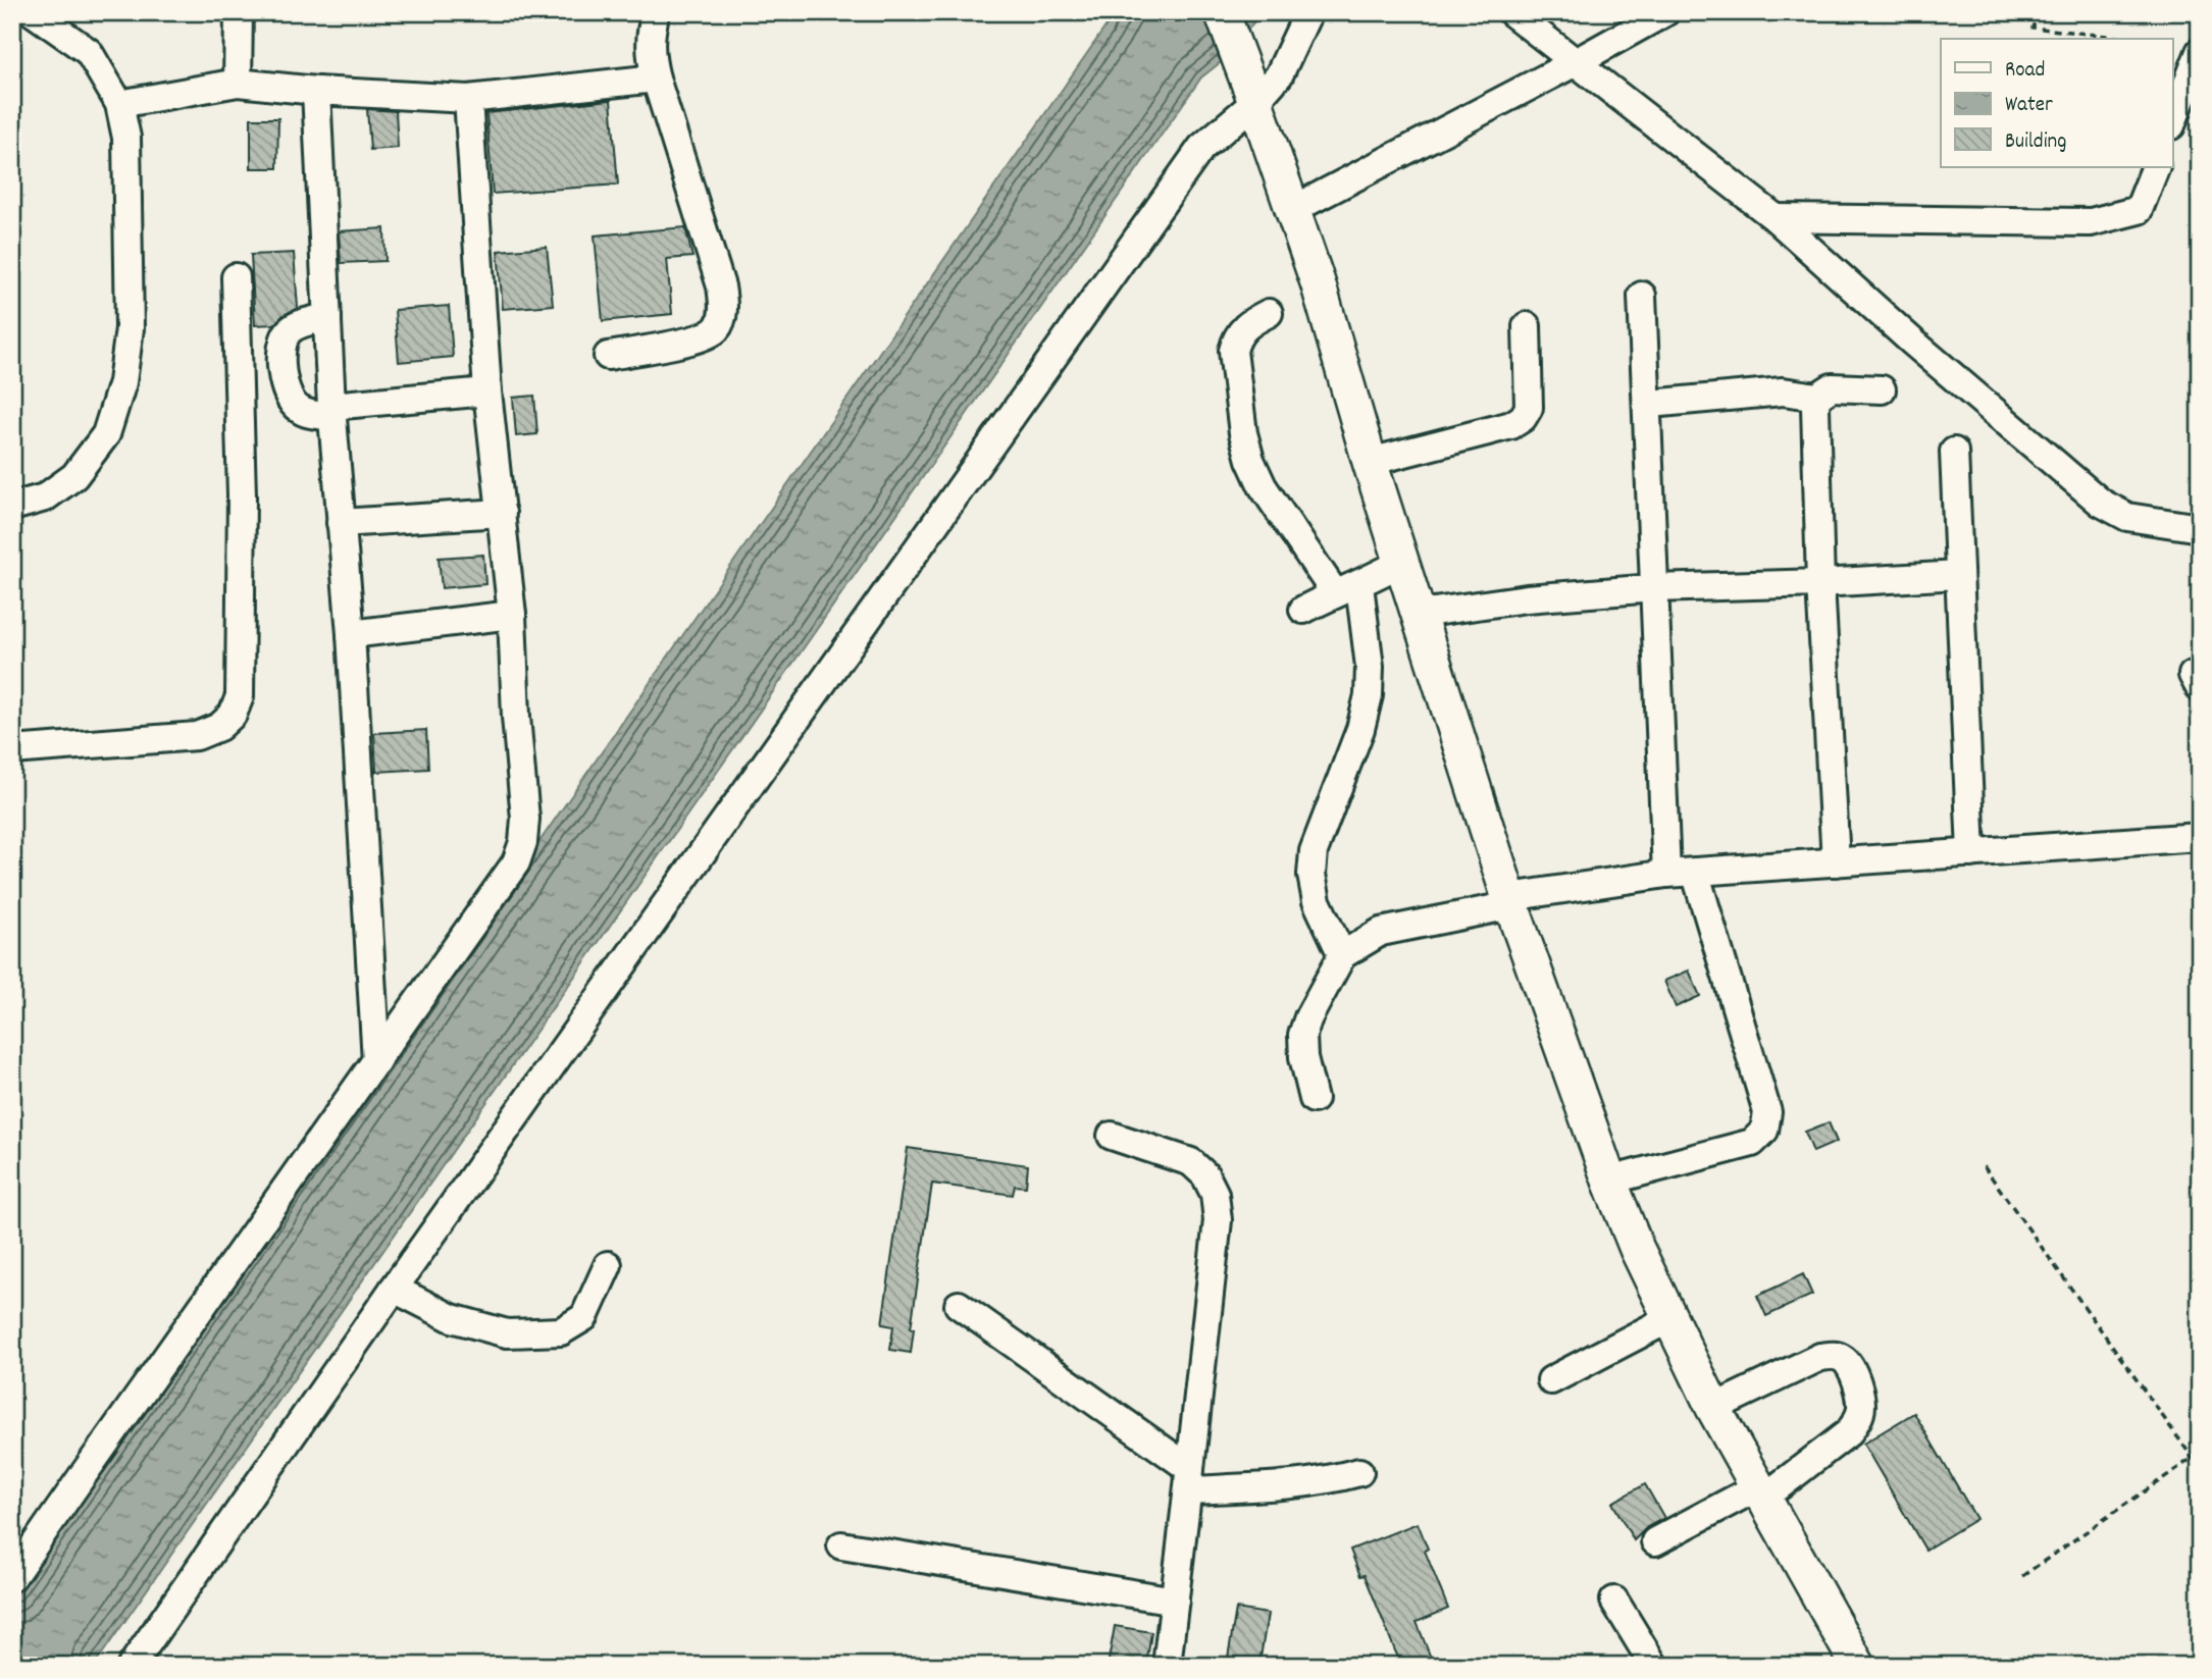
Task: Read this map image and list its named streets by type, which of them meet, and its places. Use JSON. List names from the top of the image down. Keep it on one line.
{"legend":["Road","Water","Building"]}
